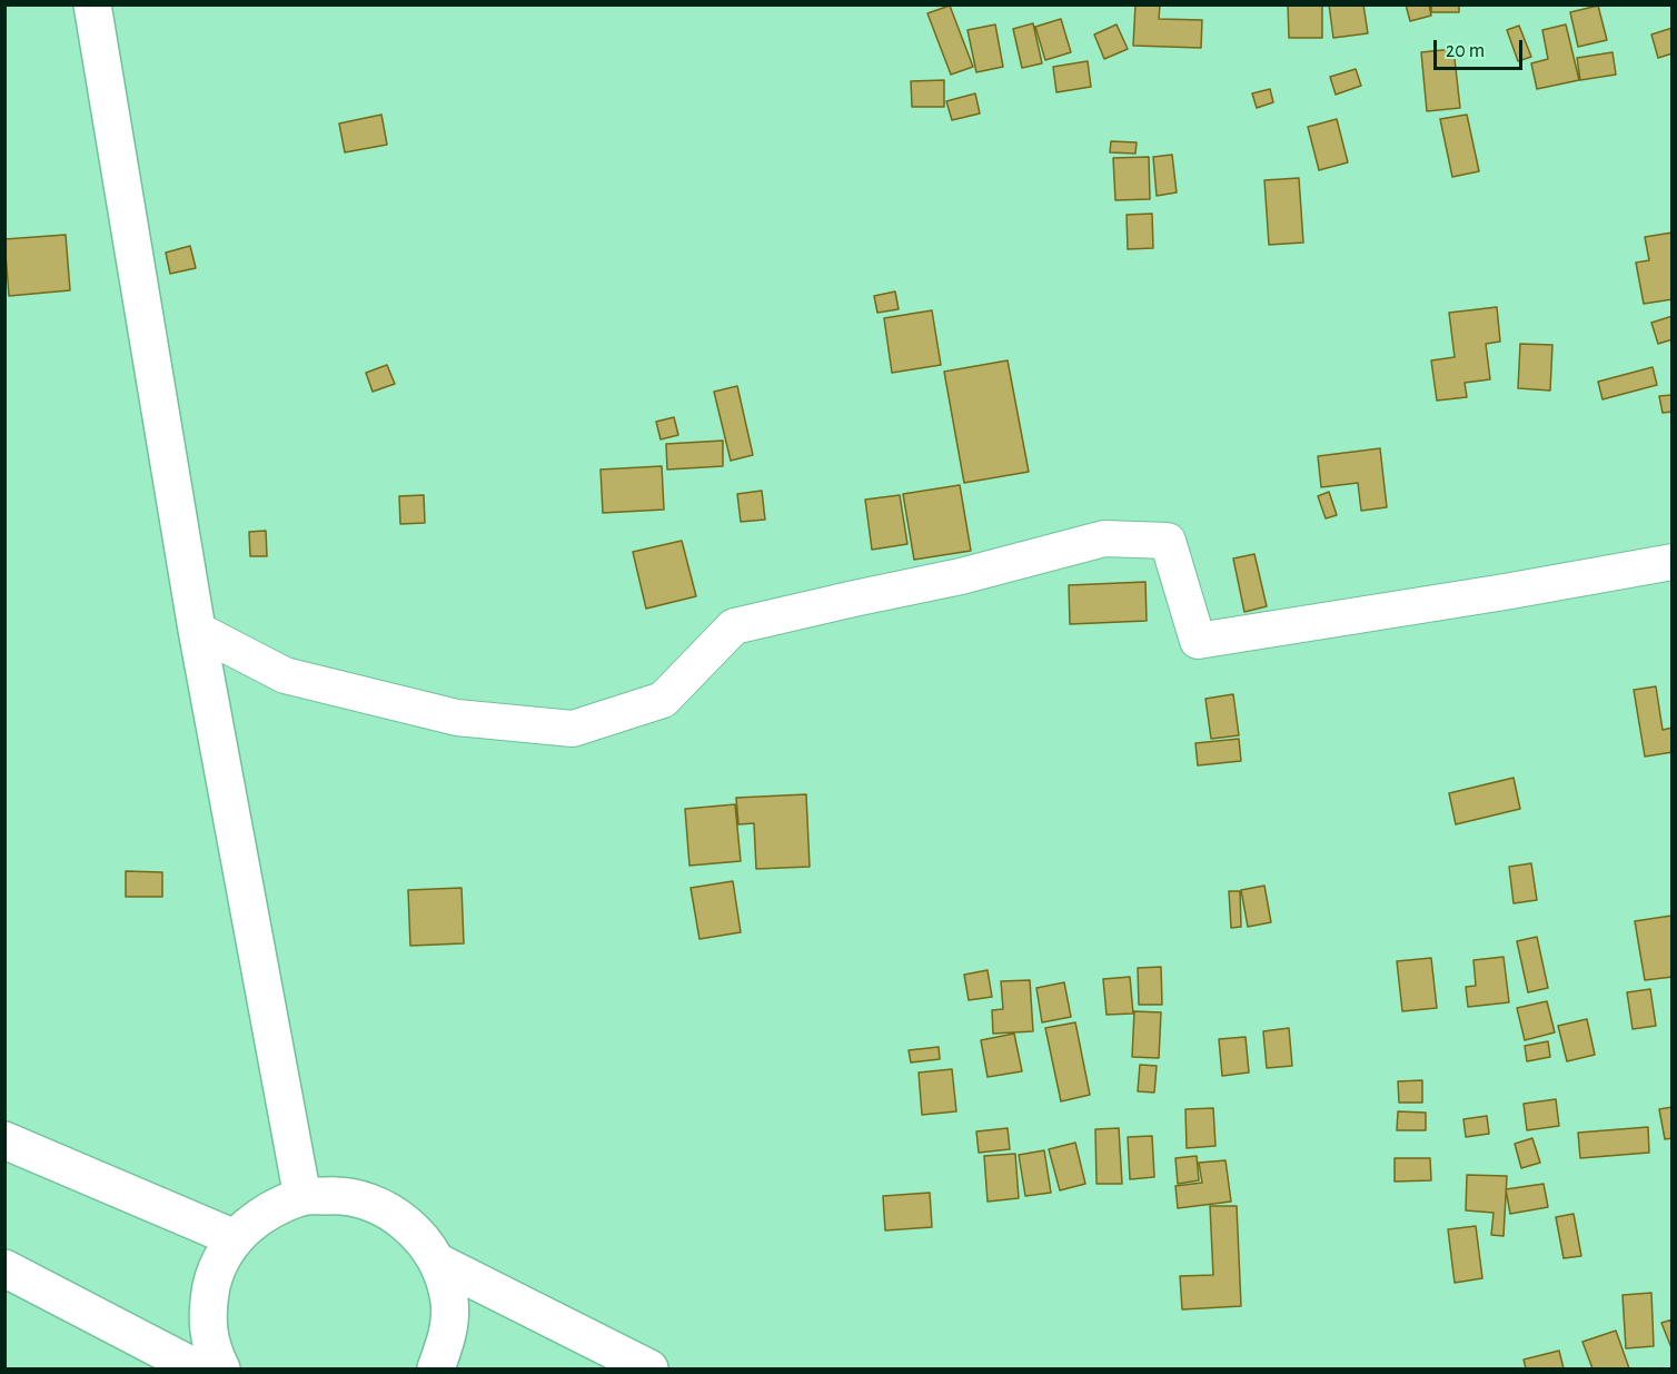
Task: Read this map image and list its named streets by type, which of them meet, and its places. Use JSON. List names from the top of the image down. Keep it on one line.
{"scale_bar":"20 m"}
